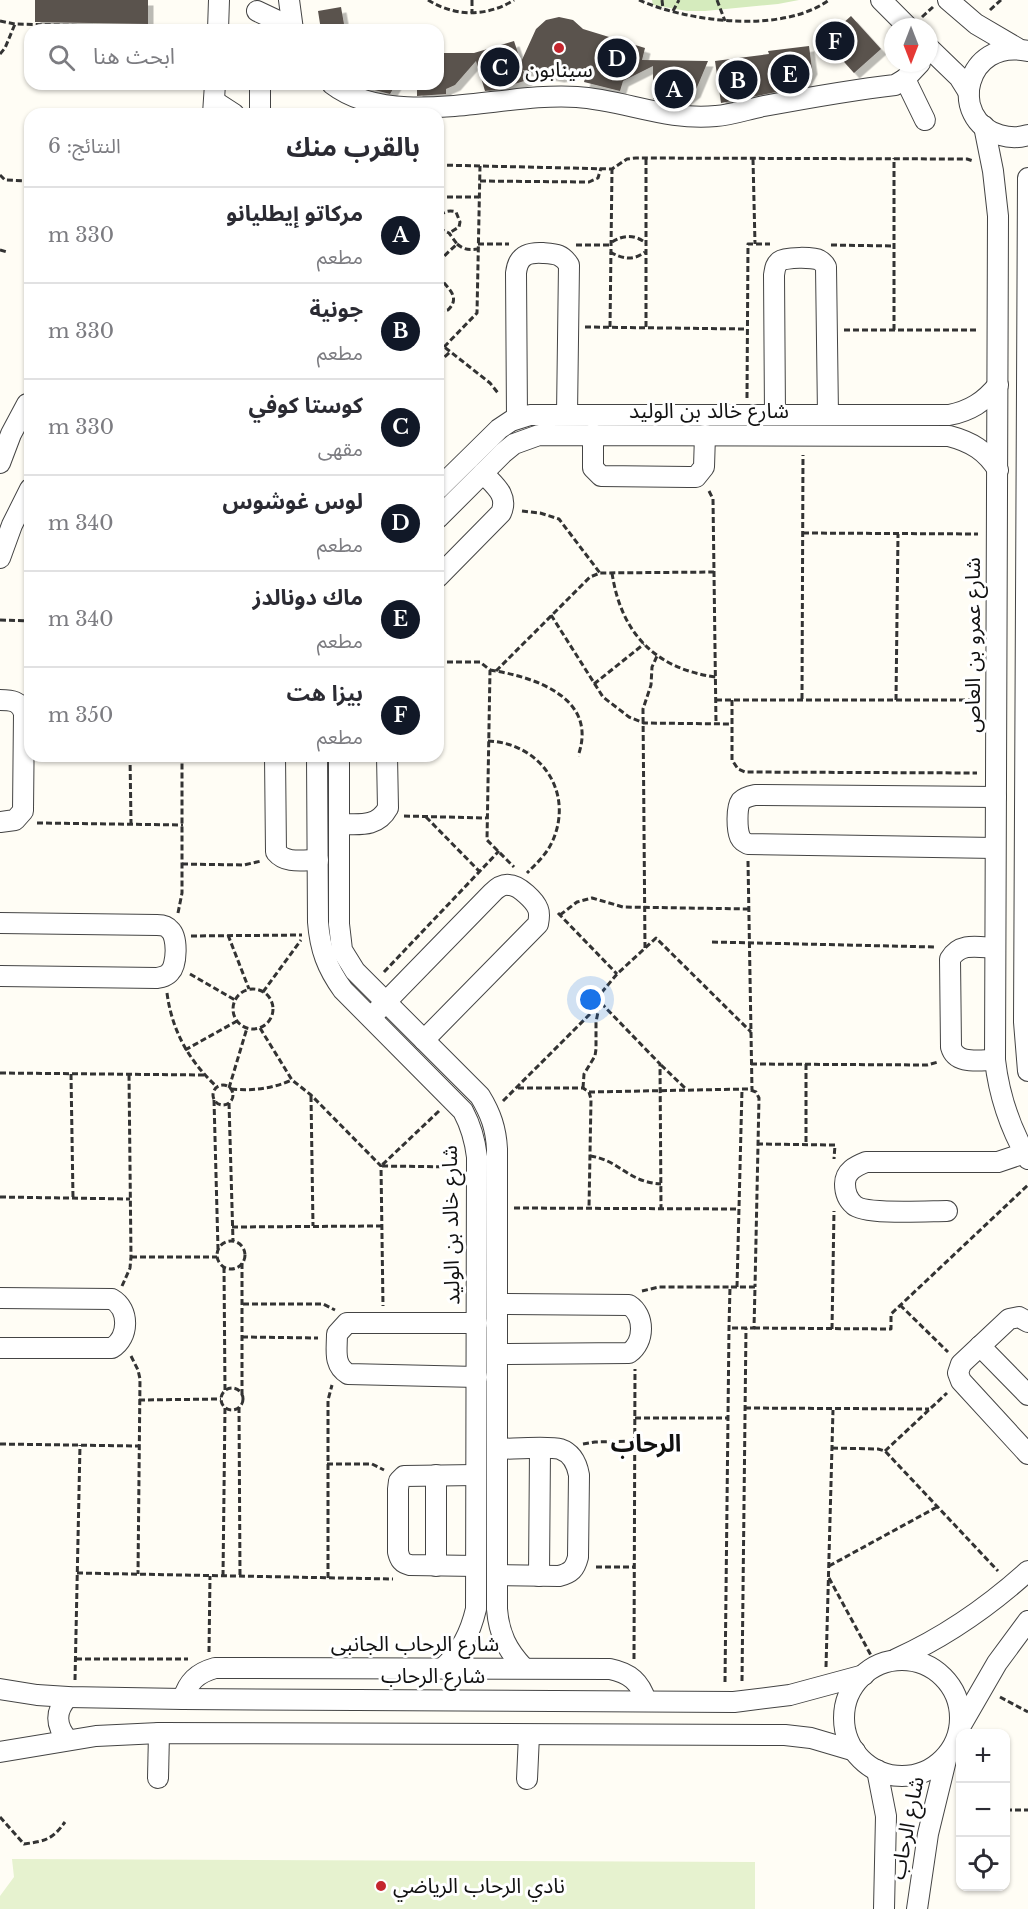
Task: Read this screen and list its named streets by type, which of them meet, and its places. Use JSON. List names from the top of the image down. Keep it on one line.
{"streets":{"street":["شارع خالد بن الوليد","شارع عمرو بن العاص","شارع الرحاب الجانبى","شارع الرحاب"]},"crossings":[["شارع خالد بن الوليد","شارع عمرو بن العاص"],["شارع خالد بن الوليد","شارع الرحاب الجانبى"]],"districts":["الرحاب"],"places":["سينابون","نادي الرحاب الرياضي"],"north":"bottom","page":{"pins":["F","D","C","E","B","A"],"search":"ابحث هنا","heading":["بالقرب منك","النتائج: 6"],"list":[{"mark":"A","name":"مركاتو إيطليانو","note":"مطعم","value":"330 m"},{"mark":"B","name":"جونية","note":"مطعم","value":"330 m"},{"mark":"C","name":"كوستا كوفي","note":"مقهى","value":"330 m"},{"mark":"D","name":"لوس غوشوس","note":"مطعم","value":"340 m"},{"mark":"E","name":"ماك دونالدز","note":"مطعم","value":"340 m"},{"mark":"F","name":"بيزا هت","note":"مطعم","value":"350 m"}],"map_buttons":["+","−"]}}
